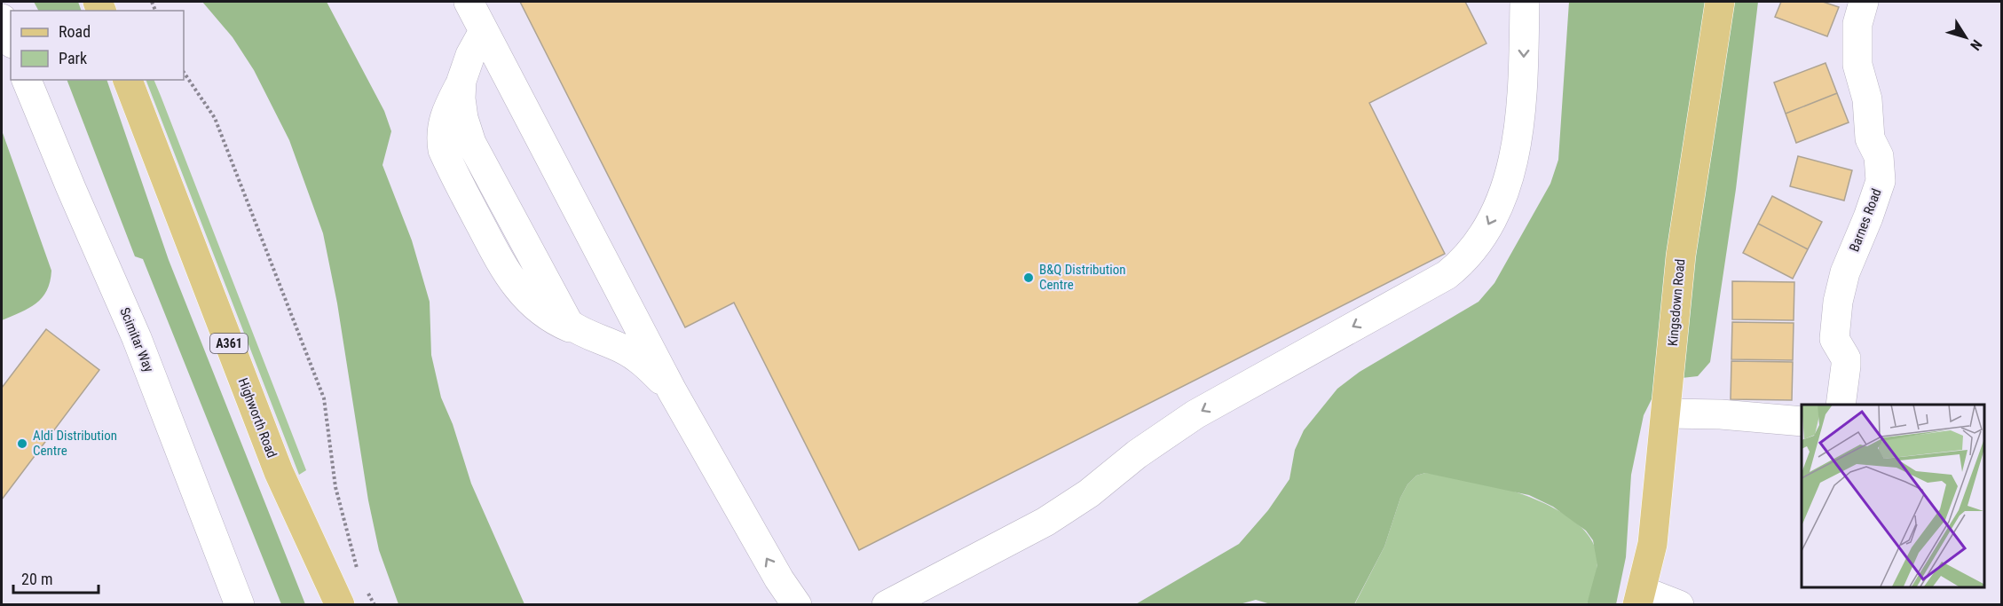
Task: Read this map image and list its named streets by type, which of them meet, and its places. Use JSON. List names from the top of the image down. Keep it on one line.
{"streets":{"main road":["Kingsdown Road","A361","Highworth Road"],"street":["Barnes Road","Scimitar Way"]},"places":["B&Q Distribution Centre","Aldi Distribution Centre"],"legend":["Road","Park"],"scale_bar":"20 m","north":"bottom right"}
